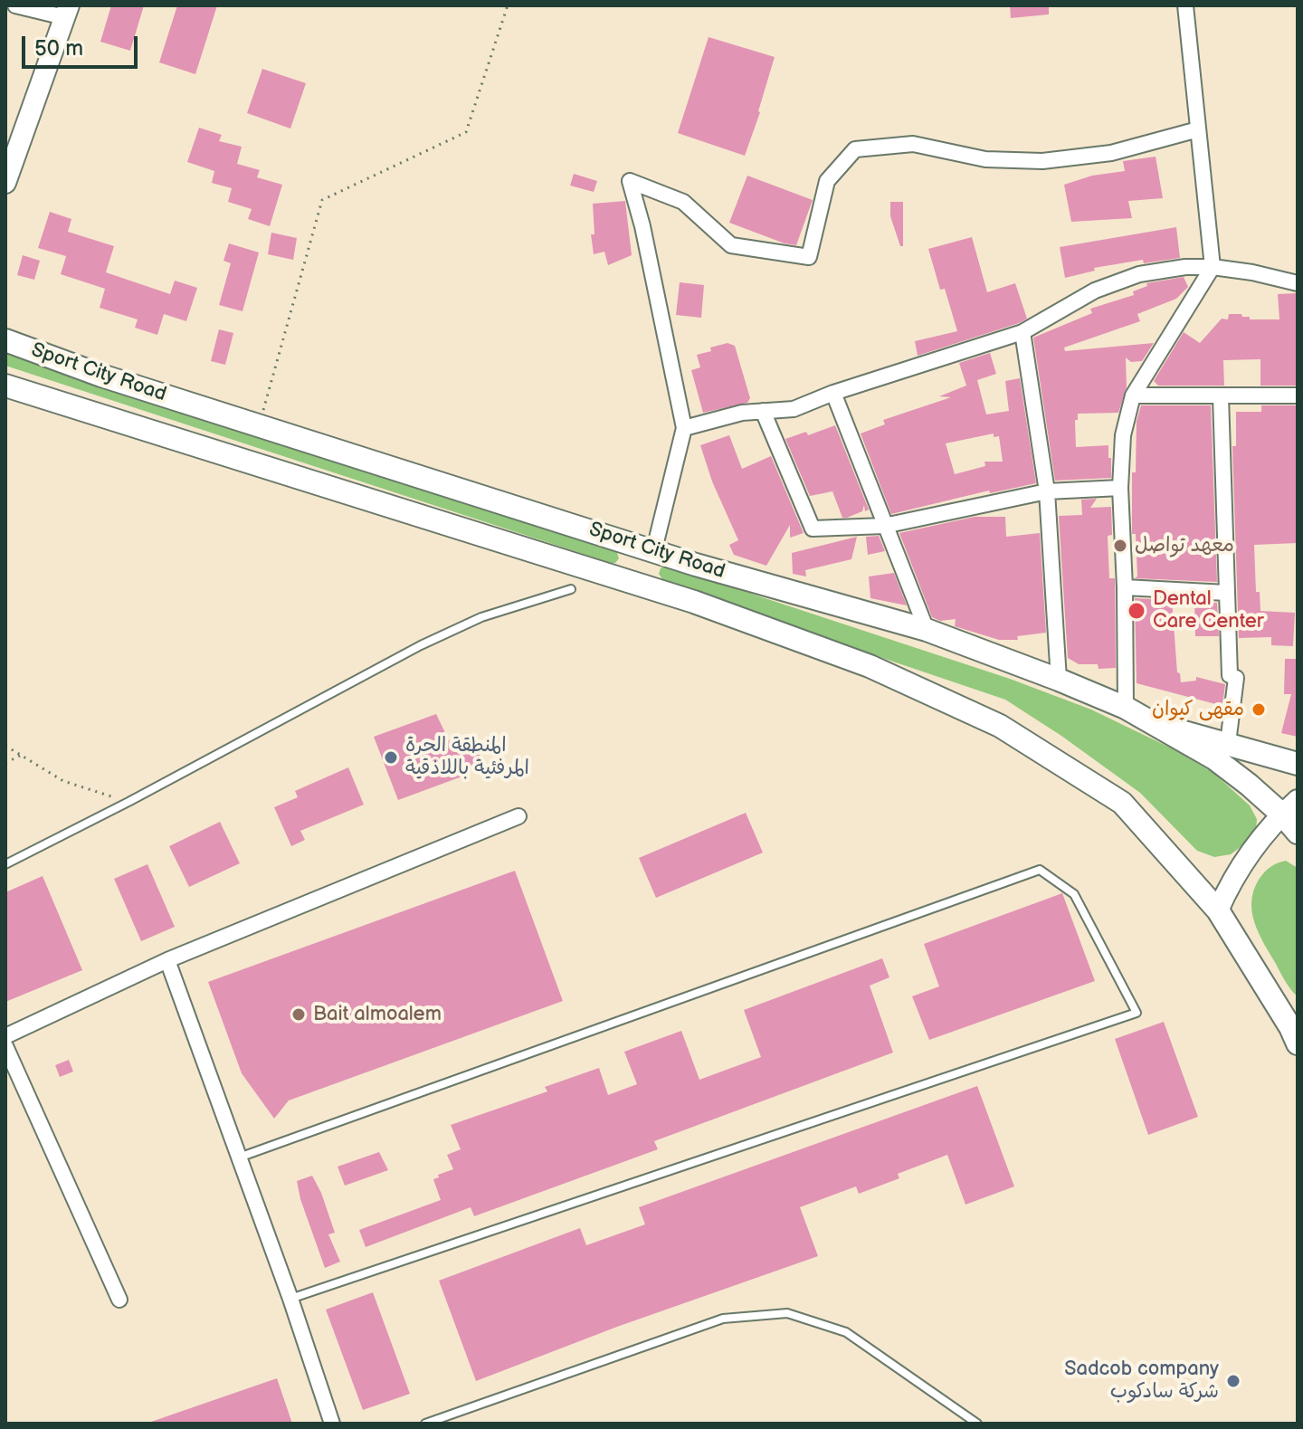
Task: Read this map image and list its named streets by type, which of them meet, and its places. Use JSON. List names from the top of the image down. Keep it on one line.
{"streets":{"main road":["Sport City Road"]},"places":["معهد تواصل","Dental Care Center","مقهى كيوان","المنطقة الحرة المرفئية باللاذقية","Bait almoalem","Sadcob company شركة سادكوب"],"scale_bar":"50 m"}
